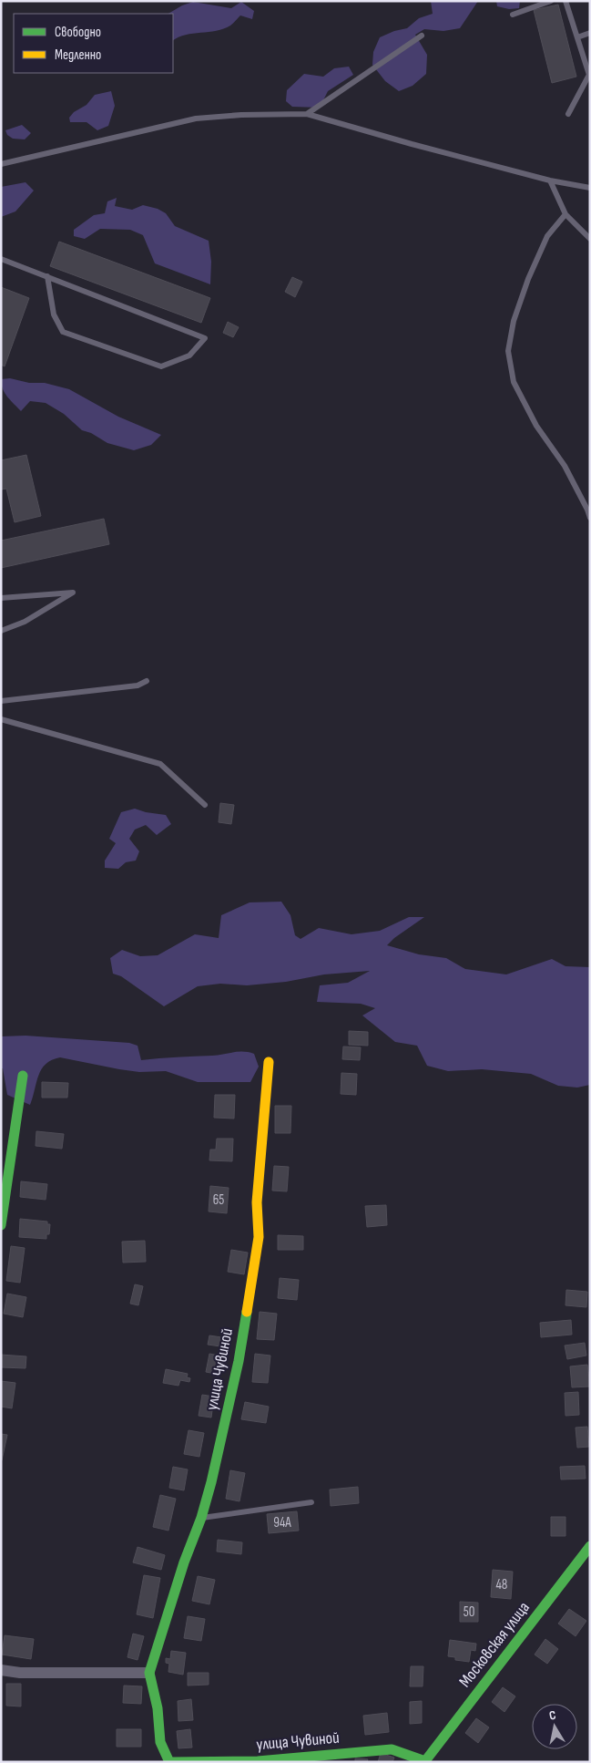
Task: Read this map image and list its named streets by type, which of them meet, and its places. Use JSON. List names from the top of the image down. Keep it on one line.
{"streets":{"street":["улица Чувиной","Московская улица"]},"crossings":[["улица Чувиной","Московская улица"]],"house_numbers":["65","94А","48","50"],"legend":["Свободно","Медленно"],"north":"top"}
